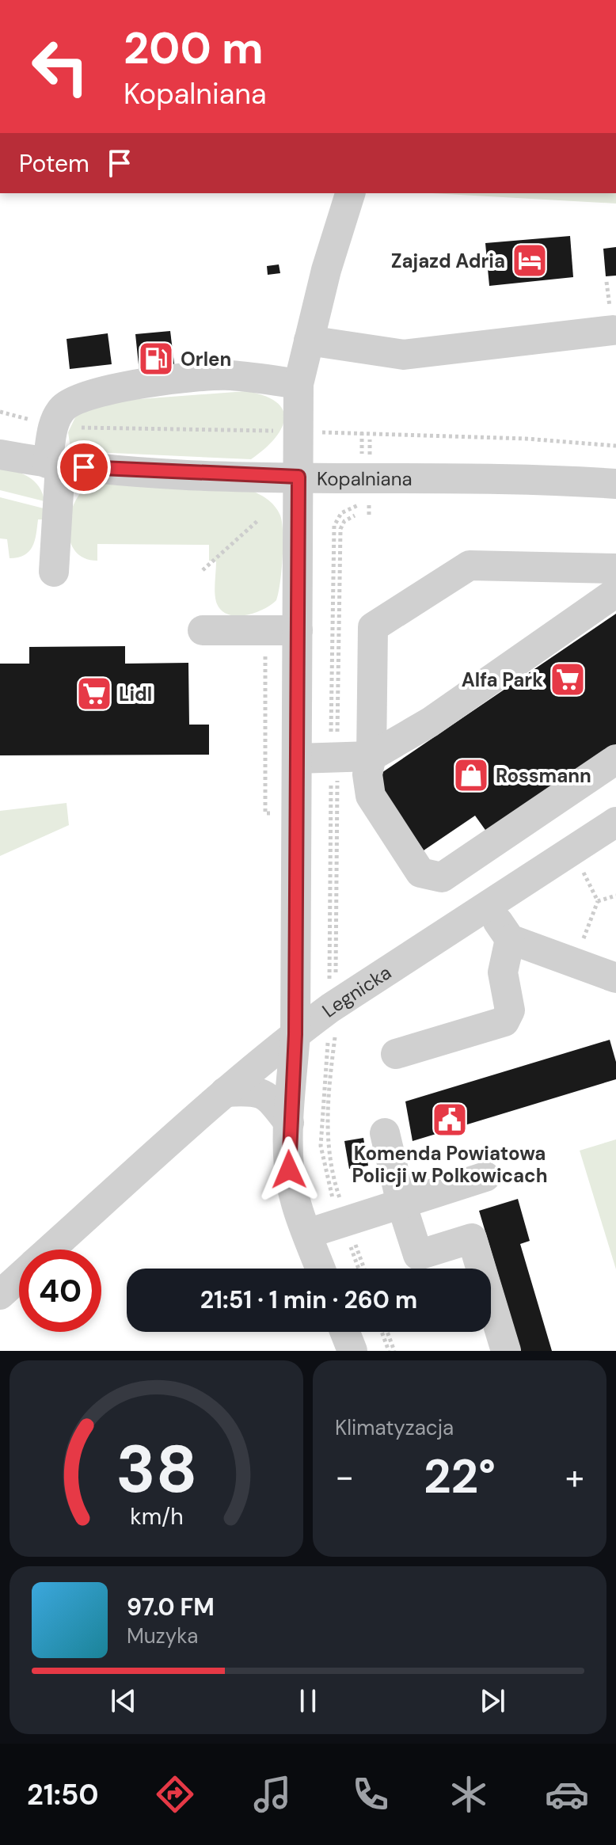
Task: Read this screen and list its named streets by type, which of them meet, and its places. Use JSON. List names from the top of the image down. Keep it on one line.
{"streets":{"street":["Kopalniana","Legnicka"]},"places":{"hotel":["Zajazd Adria"],"fuel station":["Orlen"],"supermarket":["Alfa Park","Lidl"],"shop":["Rossmann"],"public building":["Komenda Powiatowa Policji w Polkowicach"]},"page":{"turn":["200 m","Kopalniana"],"then":"Potem","limit":"40","trip":"21:51 · 1 min · 260 m","tile":"Klimatyzacja","heat":["−","22°","+"],"song":["97.0 FM","Muzyka"],"tabs":"21:50","gauge":["38","km/h"]}}
